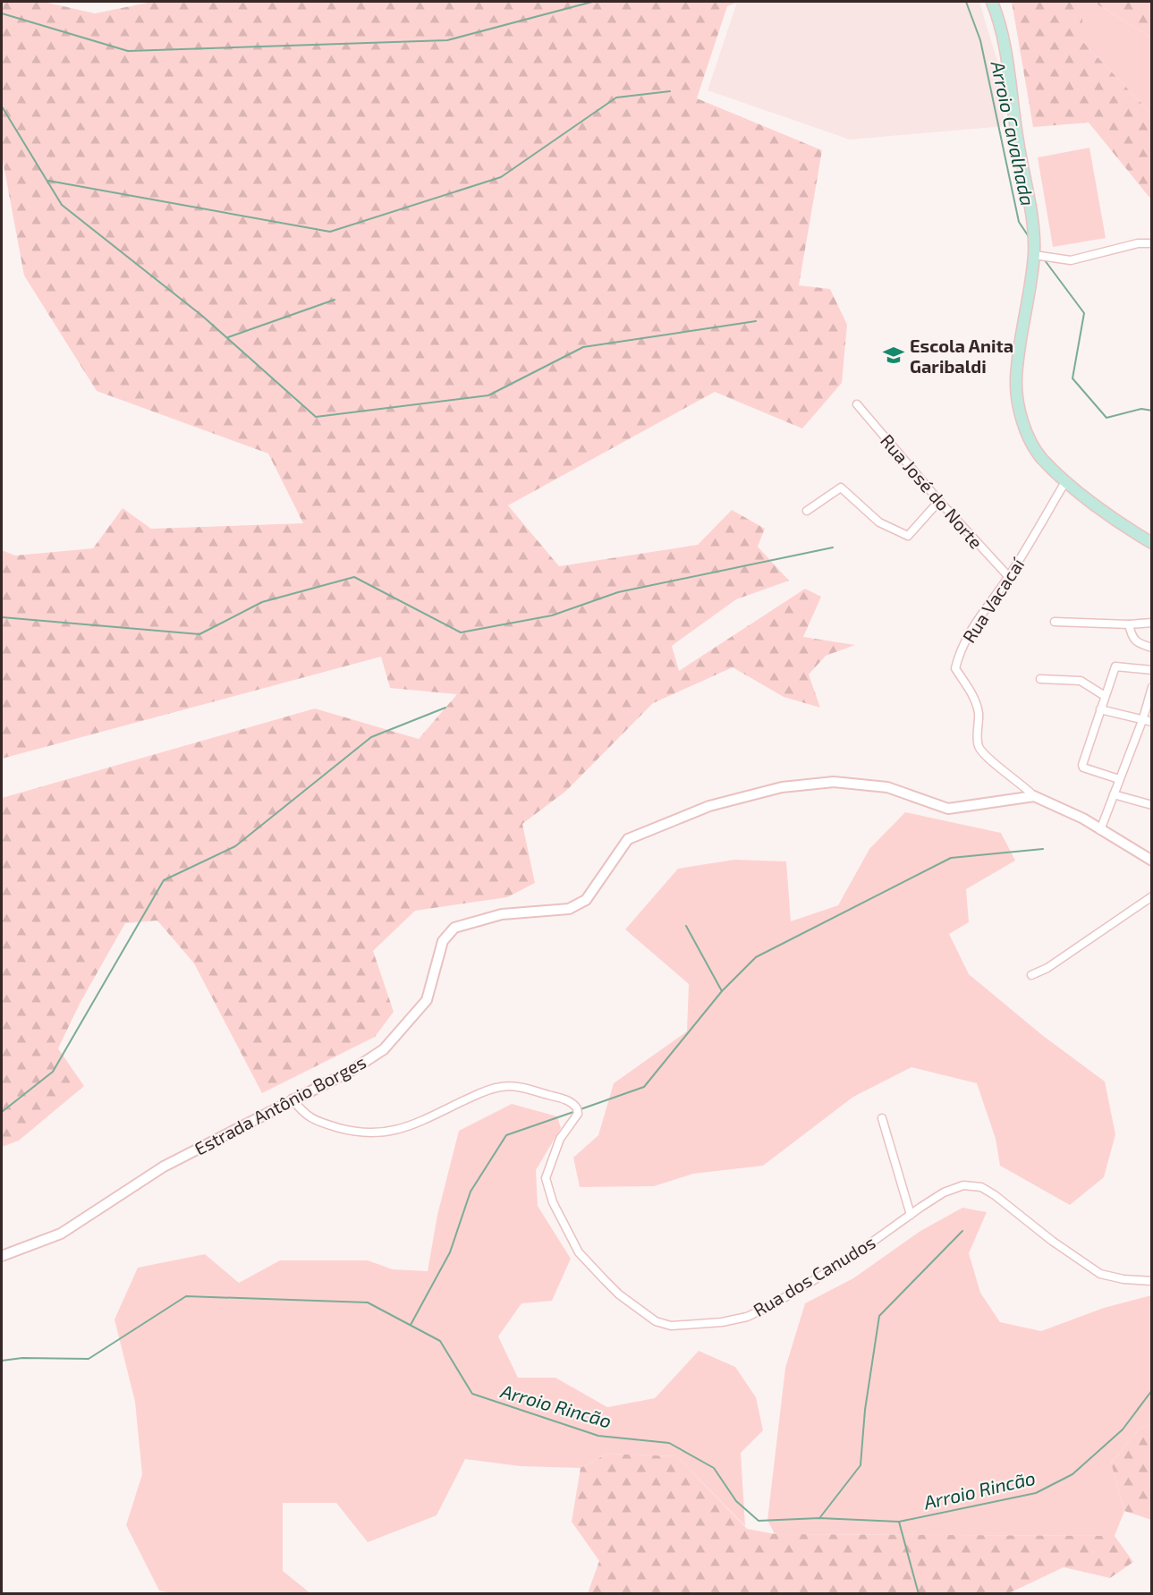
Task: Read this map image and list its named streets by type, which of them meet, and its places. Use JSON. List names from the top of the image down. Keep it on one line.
{"streets":{"street":["Rua José do Norte","Rua Vacacaí","Estrada Antônio Borges","Rua dos Canudos"]},"crossings":[["Rua José do Norte","Rua Vacacaí"],["Rua Vacacaí","Estrada Antônio Borges"],["Estrada Antônio Borges","Rua dos Canudos"]],"water":["Arroio Cavalhada","Arroio Rincão"],"places":{"school or university":["Escola Anita Garibaldi"]}}
